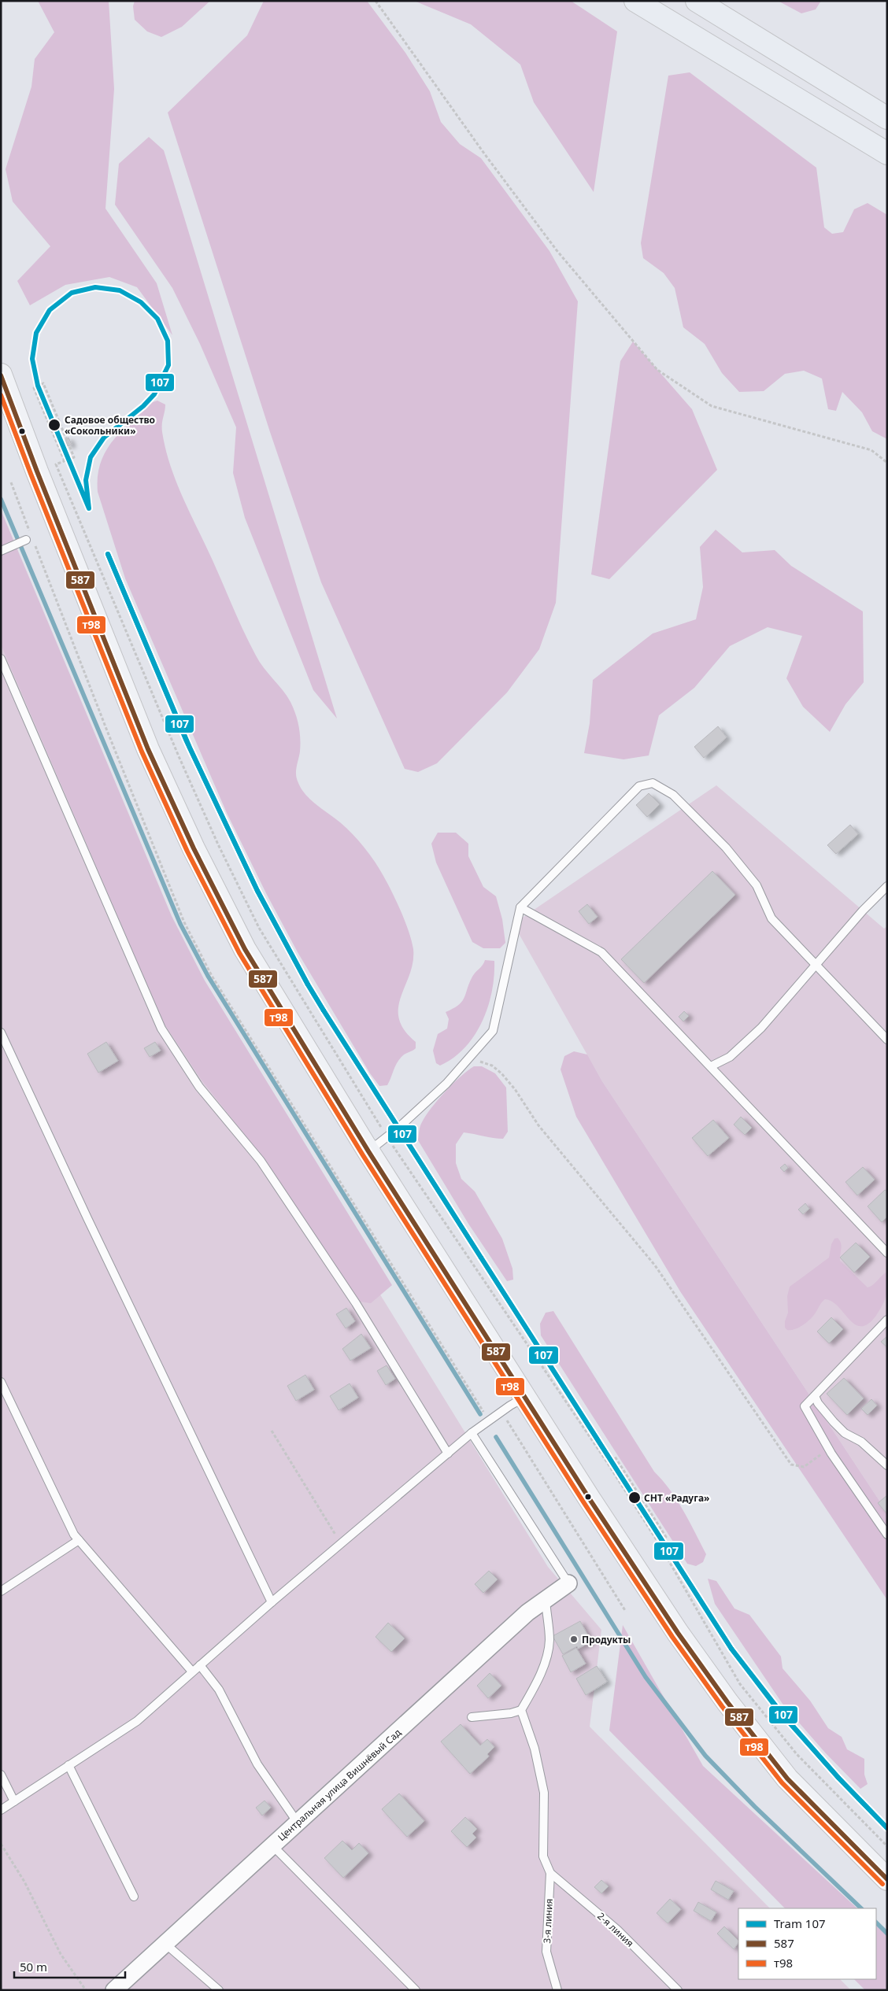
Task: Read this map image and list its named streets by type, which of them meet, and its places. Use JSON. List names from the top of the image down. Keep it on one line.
{"streets":{"street":["Центральная улица Вишнёвый Сад"],"lane":["3-я линия","2-я линия"]},"crossings":[["3-я линия","2-я линия"]],"places":["Садовое общество «Сокольники»","СНТ «Радуга»","Продукты"],"lines":["tram line 107","transit line 587","transit line т98"],"legend":["Tram 107","587","т98"],"scale_bar":"50 m"}
